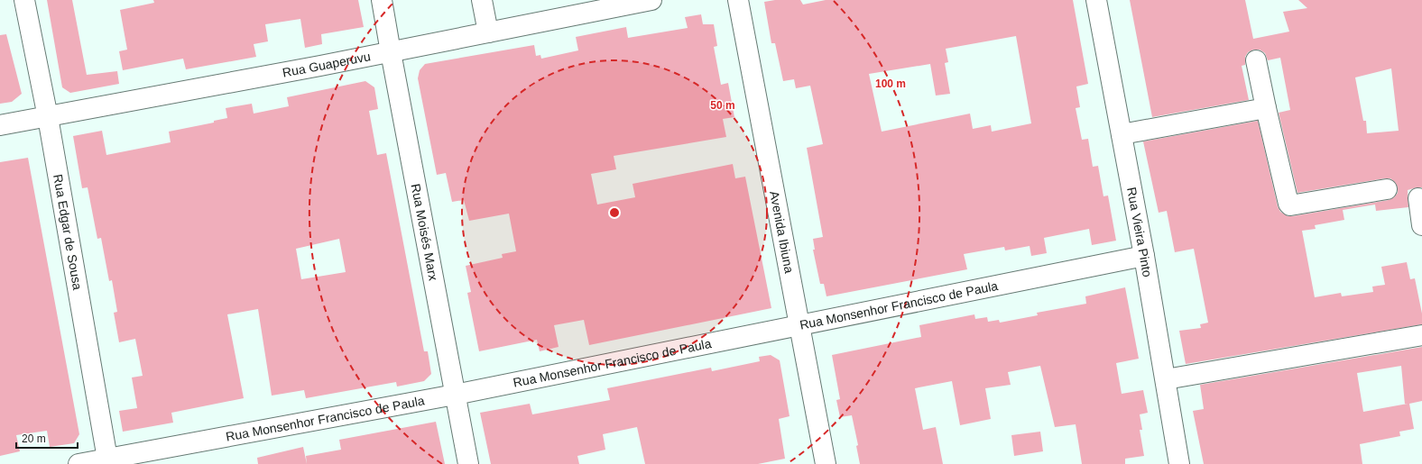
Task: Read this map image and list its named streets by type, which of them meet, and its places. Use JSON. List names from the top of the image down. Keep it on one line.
{"streets":{"street":["Rua Guaperuvu","Rua Edgar de Sousa","Rua Vieira Pinto","Rua Moisés Marx","Avenida Ibiuna","Rua Monsenhor Francisco de Paula"]},"crossings":[["Rua Guaperuvu","Rua Edgar de Sousa"],["Rua Guaperuvu","Rua Moisés Marx"],["Rua Edgar de Sousa","Rua Monsenhor Francisco de Paula"],["Rua Vieira Pinto","Rua Monsenhor Francisco de Paula"],["Rua Moisés Marx","Rua Monsenhor Francisco de Paula"],["Avenida Ibiuna","Rua Monsenhor Francisco de Paula"]],"scale_bar":"20 m","rings":["100 m","50 m"]}
